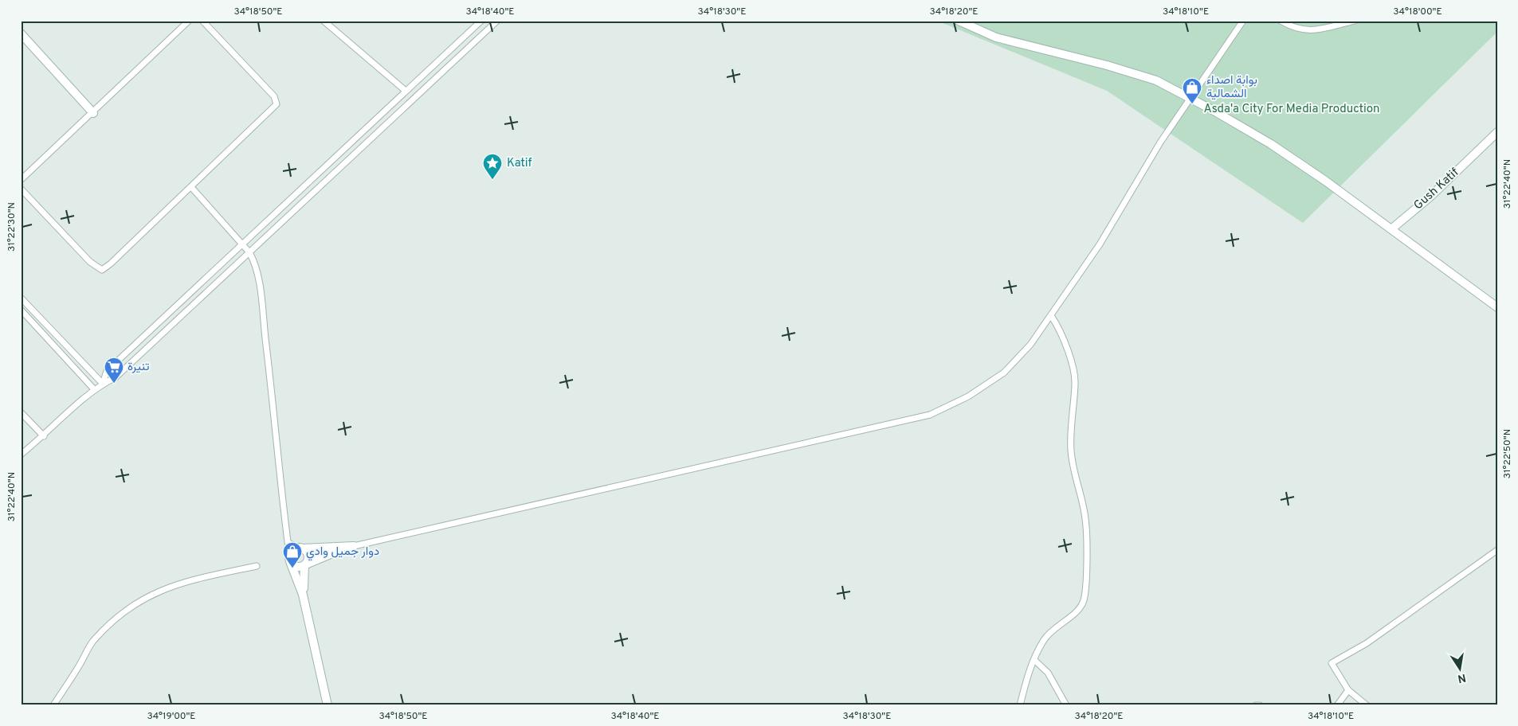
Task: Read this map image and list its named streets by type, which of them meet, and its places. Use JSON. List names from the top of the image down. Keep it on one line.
{"streets":{"main road":["Gush Katif"]},"parks":["Asda'a City For Media Production"],"places":{"shop":["بوابة اصداء الشمالية","دوار جميل وادي"],"place":["Katif"],"supermarket":["تنيرة"]},"north":"bottom","coordinates":["34°18'50\"E","34°18'40\"E","34°18'30\"E","34°18'20\"E","34°18'10\"E","34°18'00\"E","31°22'40\"N","31°22'30\"N","31°22'50\"N","34°19'00\"E"]}
